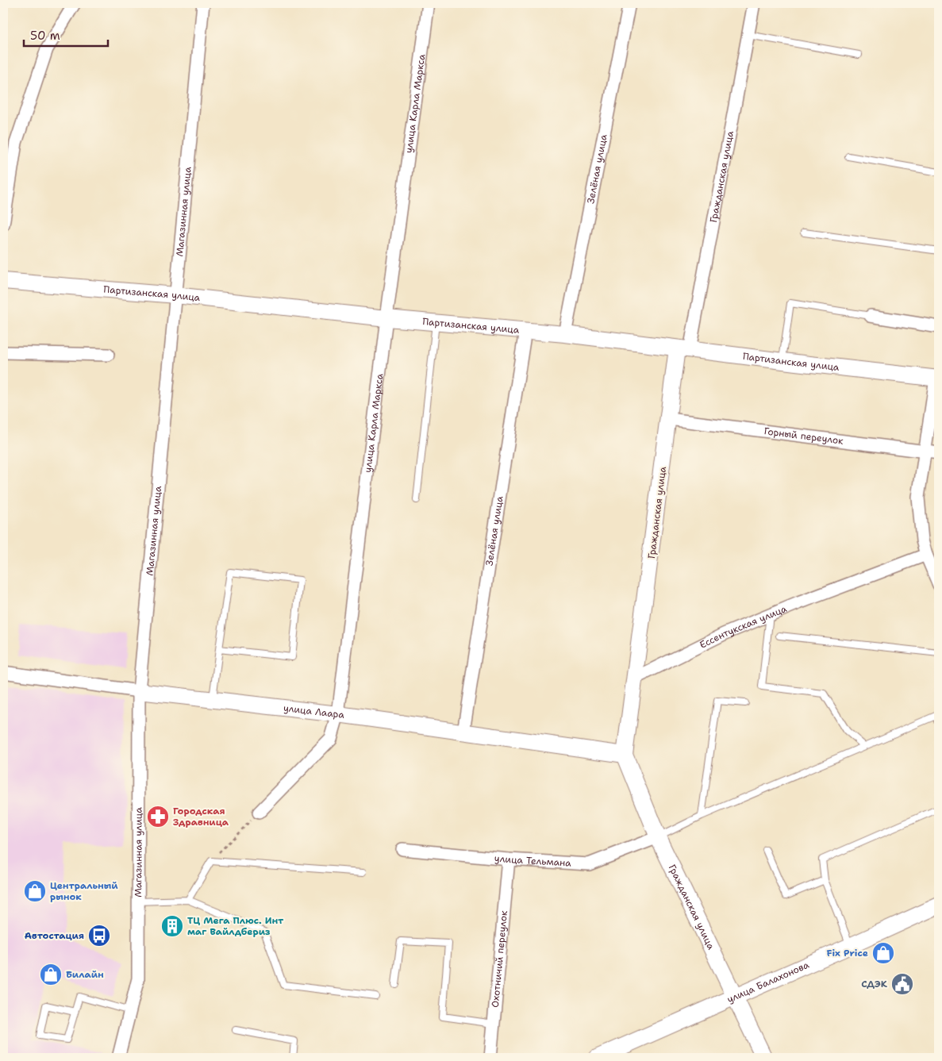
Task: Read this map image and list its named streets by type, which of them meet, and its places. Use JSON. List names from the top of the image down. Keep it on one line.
{"streets":{"street":["улица Карла Маркса","Зелёная улица","Гражданская улица","Магазинная улица","Партизанская улица","Горный переулок","Ессентукская улица","улица Лаара","улица Тельмана","Охотничий переулок","улица Балахонова"]},"crossings":[["улица Карла Маркса","Партизанская улица"],["улица Карла Маркса","улица Лаара"],["Зелёная улица","Партизанская улица"],["Зелёная улица","улица Лаара"],["Гражданская улица","Партизанская улица"],["Гражданская улица","Горный переулок"],["Гражданская улица","Ессентукская улица"],["Гражданская улица","улица Лаара"],["Гражданская улица","улица Тельмана"],["Гражданская улица","улица Балахонова"],["Магазинная улица","Партизанская улица"],["Магазинная улица","улица Лаара"],["улица Тельмана","Охотничий переулок"]],"places":{"pharmacy":["Городская Здравница"],"shop":["Центральный рынок","Fix Price","Билайн"],"building":["ТЦ Мега Плюс. Инт маг Вайлдбериз"],"bus stop":["Автостация"],"public building":["СДЭК"]},"scale_bar":"50 m"}
